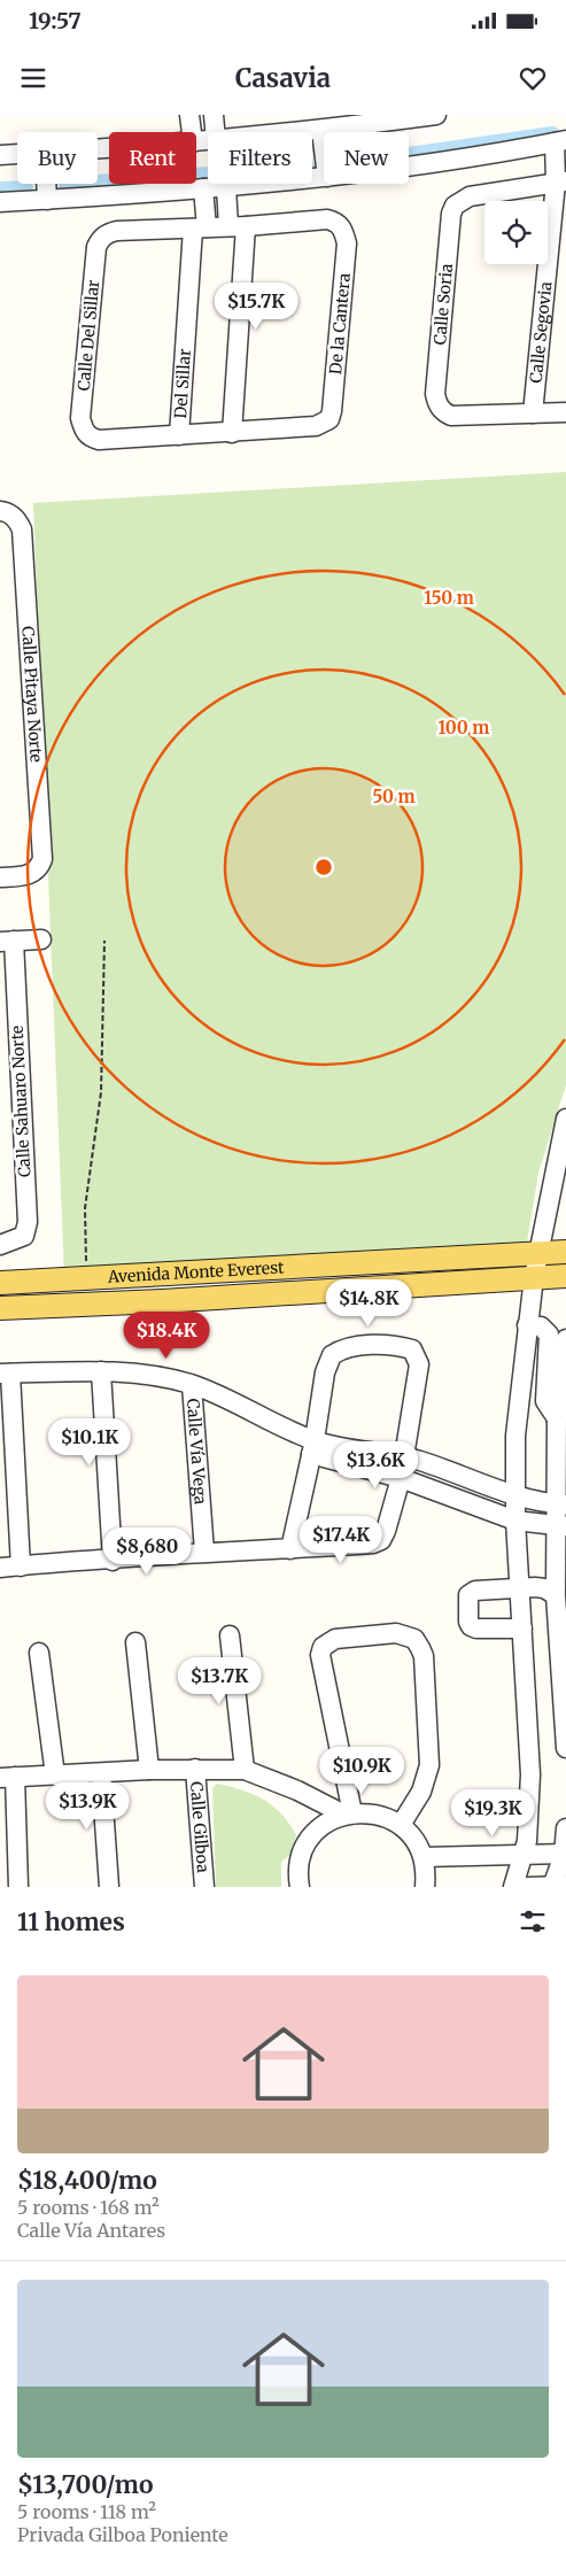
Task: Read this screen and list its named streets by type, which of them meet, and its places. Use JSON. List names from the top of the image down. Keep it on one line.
{"streets":{"main road":["Avenida Monte Everest"],"street":["Calle Soria","De la Cantera","Calle Segovia","Calle Del Sillar","Del Sillar","Calle Pitaya Norte","Calle Sahuaro Norte","Calle Vía Vega","Calle Gilboa"]},"crossings":[["Calle Soria","Calle Segovia"],["De la Cantera","Calle Del Sillar"],["Calle Del Sillar","Del Sillar"]],"page":{"status":"19:57","header":"Casavia","chip":["Buy","Rent","Filters","New"],"price":["$15.7K","$14.8K","$18.4K","$10.1K","$13.6K","$17.4K","$8,680","$13.7K","$10.9K","$13.9K","$19.3K"],"heading":"11 homes","list":[{"name":"$18,400/mo","note":"5 rooms · 168 m² · Calle Vía Antares"},{"name":"$13,700/mo","note":"5 rooms · 118 m² · Privada Gilboa Poniente"}]},"rings":["150 m","100 m","50 m"]}
